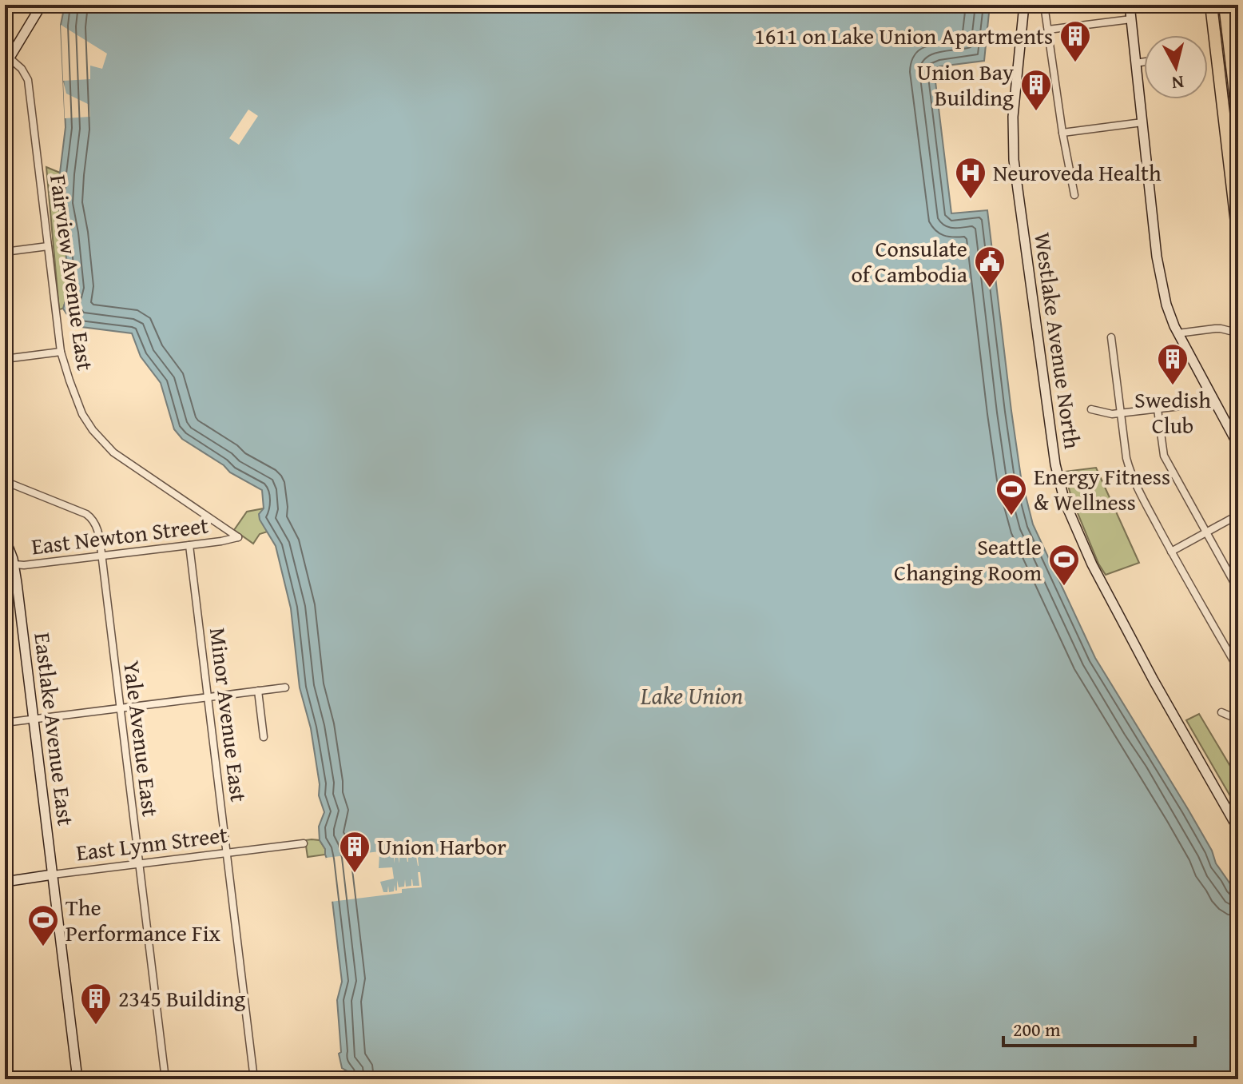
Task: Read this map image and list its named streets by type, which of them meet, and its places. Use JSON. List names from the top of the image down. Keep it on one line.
{"streets":{"main road":["Westlake Avenue North","Eastlake Avenue East","East Lynn Street"],"street":["Fairview Avenue East","East Newton Street","Minor Avenue East","Yale Avenue East"]},"crossings":[["Fairview Avenue East","East Newton Street"],["East Newton Street","Minor Avenue East"],["East Newton Street","Eastlake Avenue East"],["East Newton Street","Yale Avenue East"],["Minor Avenue East","East Lynn Street"],["Eastlake Avenue East","East Lynn Street"],["Yale Avenue East","East Lynn Street"]],"water":["Lake Union"],"places":{"building":["1611 on Lake Union Apartments","Union Bay Building","Swedish Club","Union Harbor","2345 Building"],"hospital":["Neuroveda Health"],"public building":["Consulate of Cambodia"],"sports":["Energy Fitness & Wellness","Seattle Changing Room","The Performance Fix"]},"scale_bar":"200 m","north":"bottom"}
